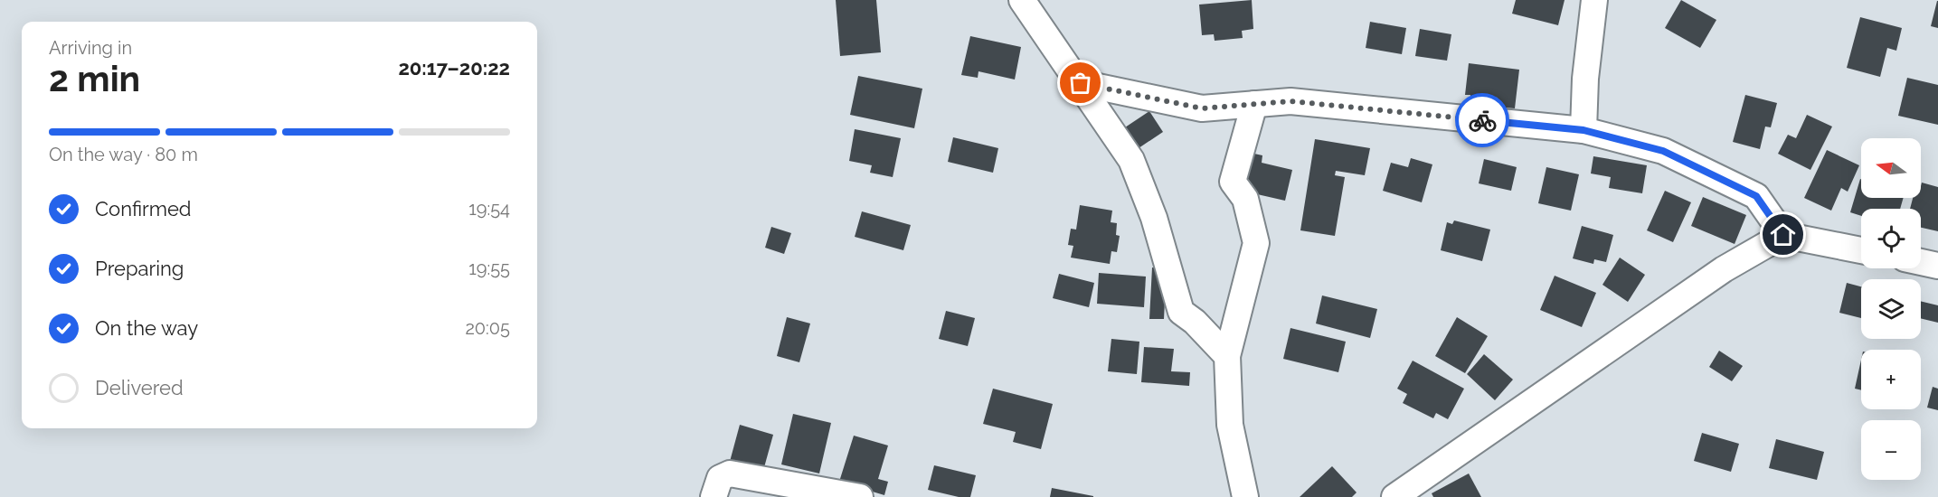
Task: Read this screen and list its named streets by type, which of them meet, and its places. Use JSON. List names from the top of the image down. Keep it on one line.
{"north":"left","page":{"heading":["2 min","Arriving in","20:17–20:22"],"bar":"On the way · 80 m","map_buttons":["+","−"],"list":[["Confirmed","19:54"],["Preparing","19:55"],["On the way","20:05"],"Delivered"]}}
